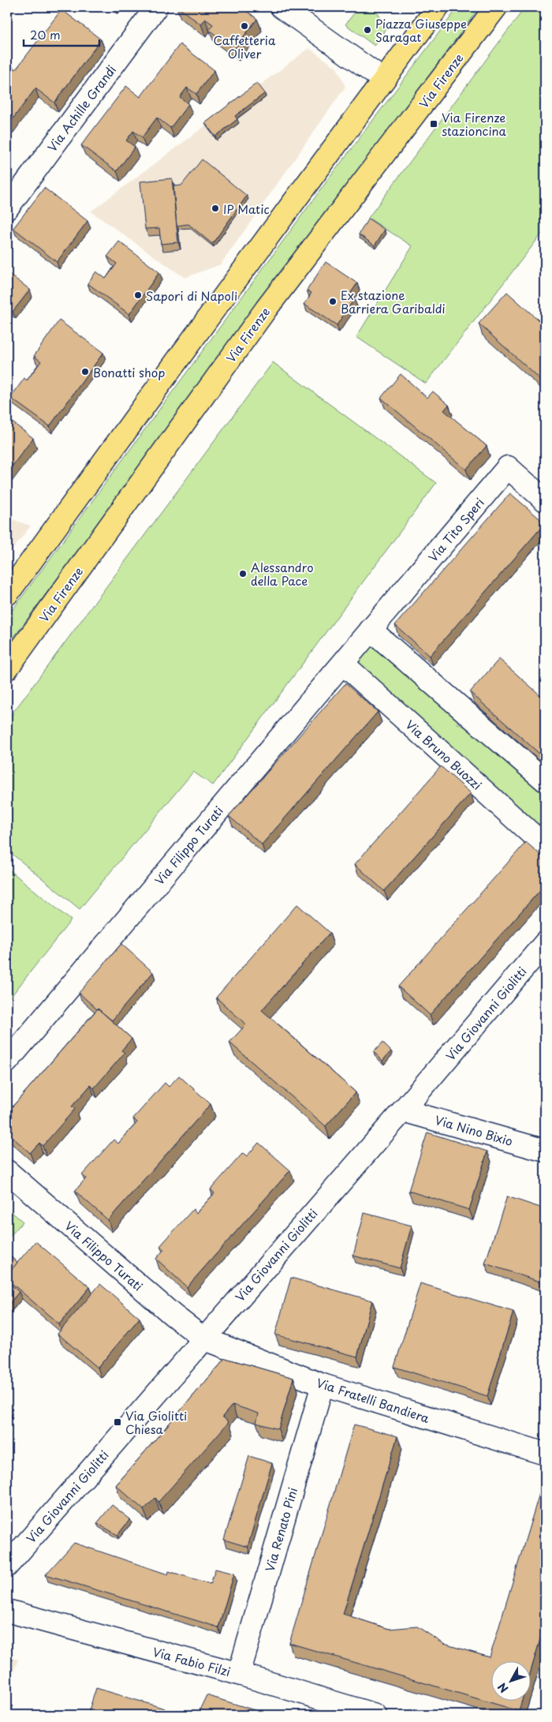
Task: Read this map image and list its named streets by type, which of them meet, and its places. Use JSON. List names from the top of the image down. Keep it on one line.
{"streets":{"main road":["Via Firenze"],"street":["Via Achille Grandi","Via Tito Speri","Via Bruno Buozzi","Via Filippo Turati","Via Giovanni Giolitti","Via Nino Bixio","Via Fratelli Bandiera","Via Renato Pini","Via Fabio Filzi"]},"crossings":[["Via Tito Speri","Via Filippo Turati"],["Via Bruno Buozzi","Via Filippo Turati"],["Via Filippo Turati","Via Giovanni Giolitti"],["Via Filippo Turati","Via Fratelli Bandiera"],["Via Giovanni Giolitti","Via Nino Bixio"],["Via Giovanni Giolitti","Via Fratelli Bandiera"],["Via Fratelli Bandiera","Via Renato Pini"],["Via Renato Pini","Via Fabio Filzi"]],"places":{"other":["Caffetteria Oliver","Piazza Giuseppe Saragat","IP Matic","Sapori di Napoli","Ex stazione Barriera Garibaldi","Bonatti shop","Alessandro della Pace"],"transit":["Via Firenze stazioncina","Via Giolitti Chiesa"]},"scale_bar":"20 m","north":"bottom left"}
